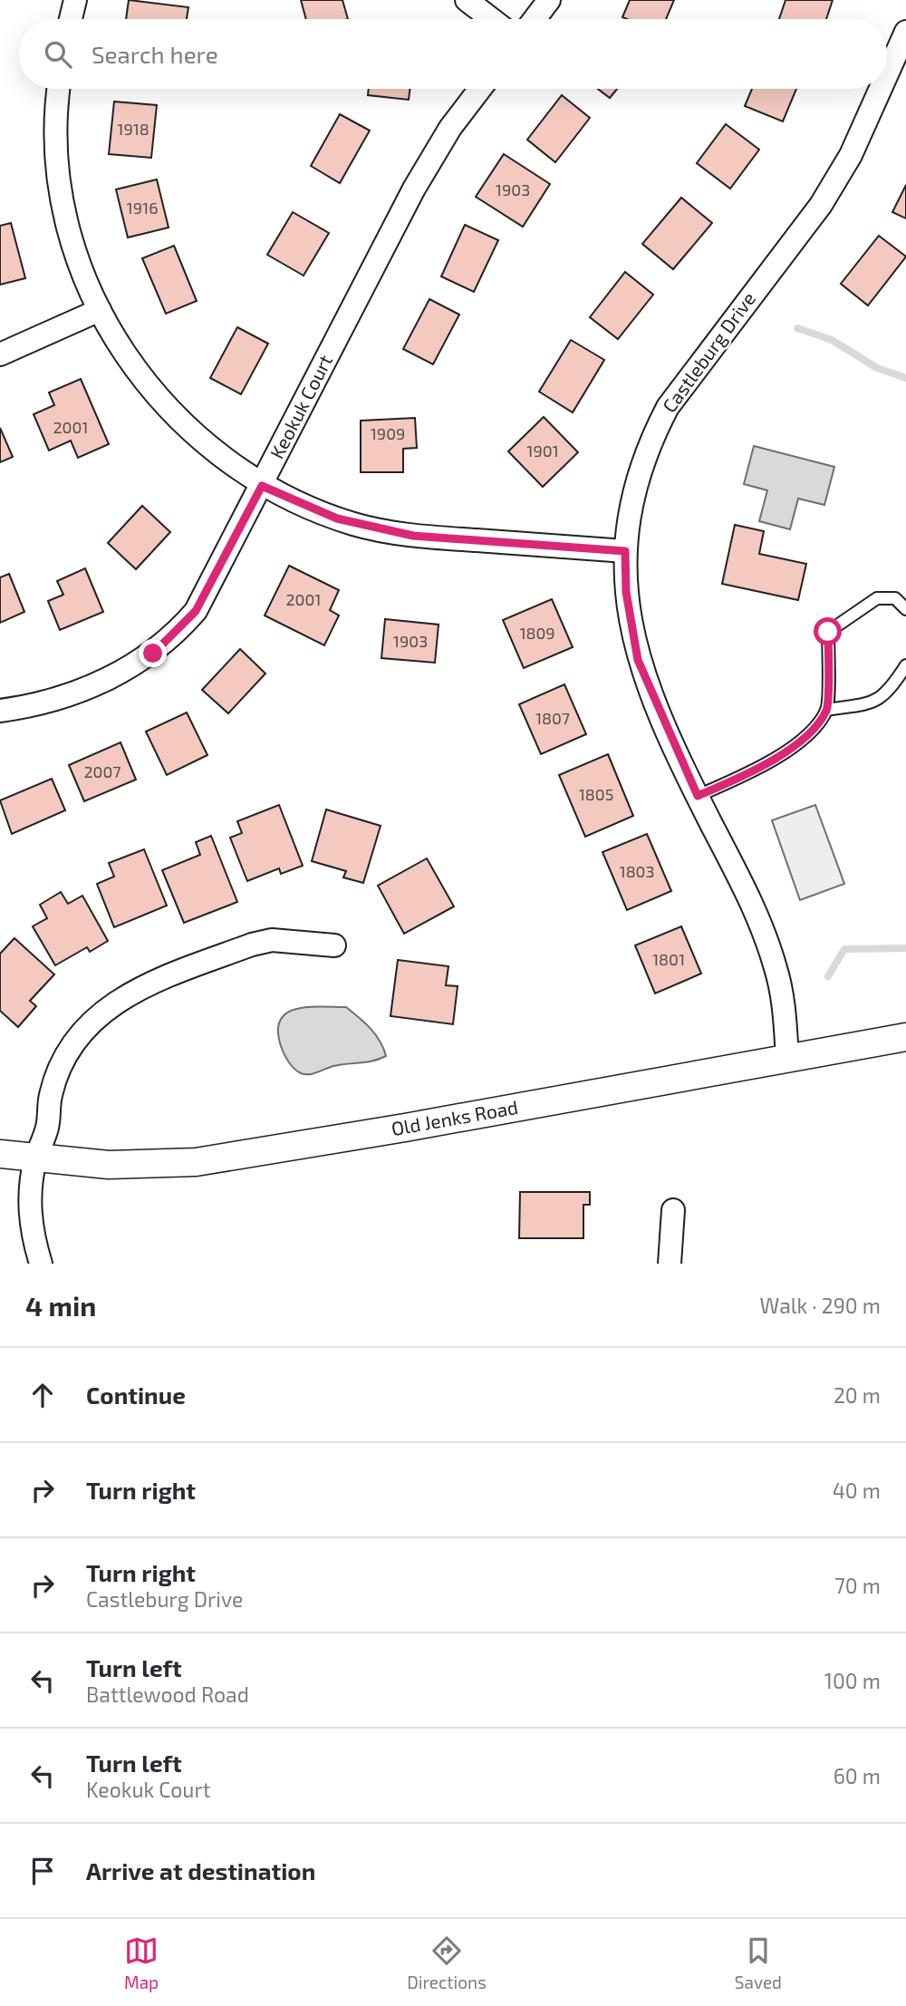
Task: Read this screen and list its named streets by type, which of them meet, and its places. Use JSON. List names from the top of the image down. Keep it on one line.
{"streets":{"street":["Castleburg Drive","Keokuk Court","Old Jenks Road"]},"crossings":[["Castleburg Drive","Old Jenks Road"]],"house_numbers":["1918","1903","1916","2001","1909","1901","2001","1809","1903","1807","2007","1805","1803","1801"],"page":{"search":"Search here","heading":["4 min","Walk · 290 m"],"list":[["Continue","20 m"],["Turn right","40 m"],["Turn right","Castleburg Drive","70 m"],["Turn left","Battlewood Road","100 m"],["Turn left","Keokuk Court","60 m"],"Arrive at destination"],"nav":["Map","Directions","Saved"]}}
